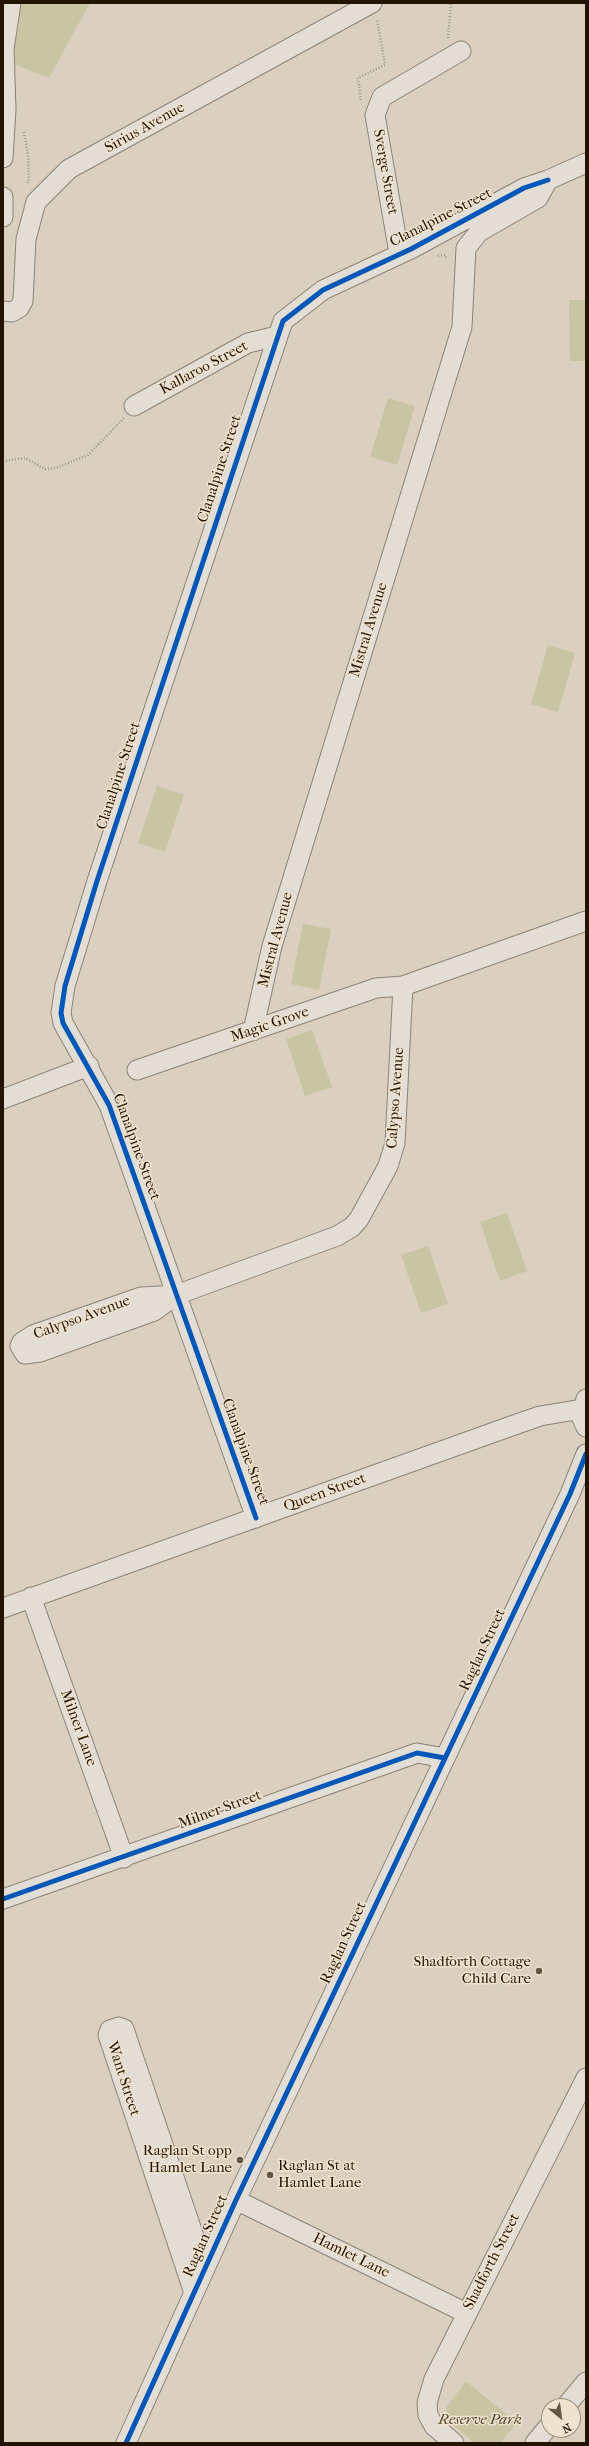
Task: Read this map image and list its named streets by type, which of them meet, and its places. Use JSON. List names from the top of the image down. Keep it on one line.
{"streets":{"street":["Sirius Avenue","Sverge Street","Clanalpine Street","Kallaroo Street","Mistral Avenue","Magic Grove","Calypso Avenue","Queen Street","Raglan Street","Milner Lane","Milner Street","Want Street","Hamlet Lane","Shadforth Street"]},"crossings":[["Sverge Street","Clanalpine Street"],["Clanalpine Street","Kallaroo Street"],["Clanalpine Street","Mistral Avenue"],["Clanalpine Street","Calypso Avenue"],["Clanalpine Street","Queen Street"],["Mistral Avenue","Magic Grove"],["Magic Grove","Calypso Avenue"],["Queen Street","Milner Lane"],["Raglan Street","Milner Street"],["Raglan Street","Want Street"],["Raglan Street","Hamlet Lane"],["Milner Lane","Milner Street"],["Hamlet Lane","Shadforth Street"]],"parks":["Reserve Park"],"places":["Shadforth Cottage Child Care","Raglan St opp Hamlet Lane","Raglan St at Hamlet Lane"],"north":"bottom right"}
